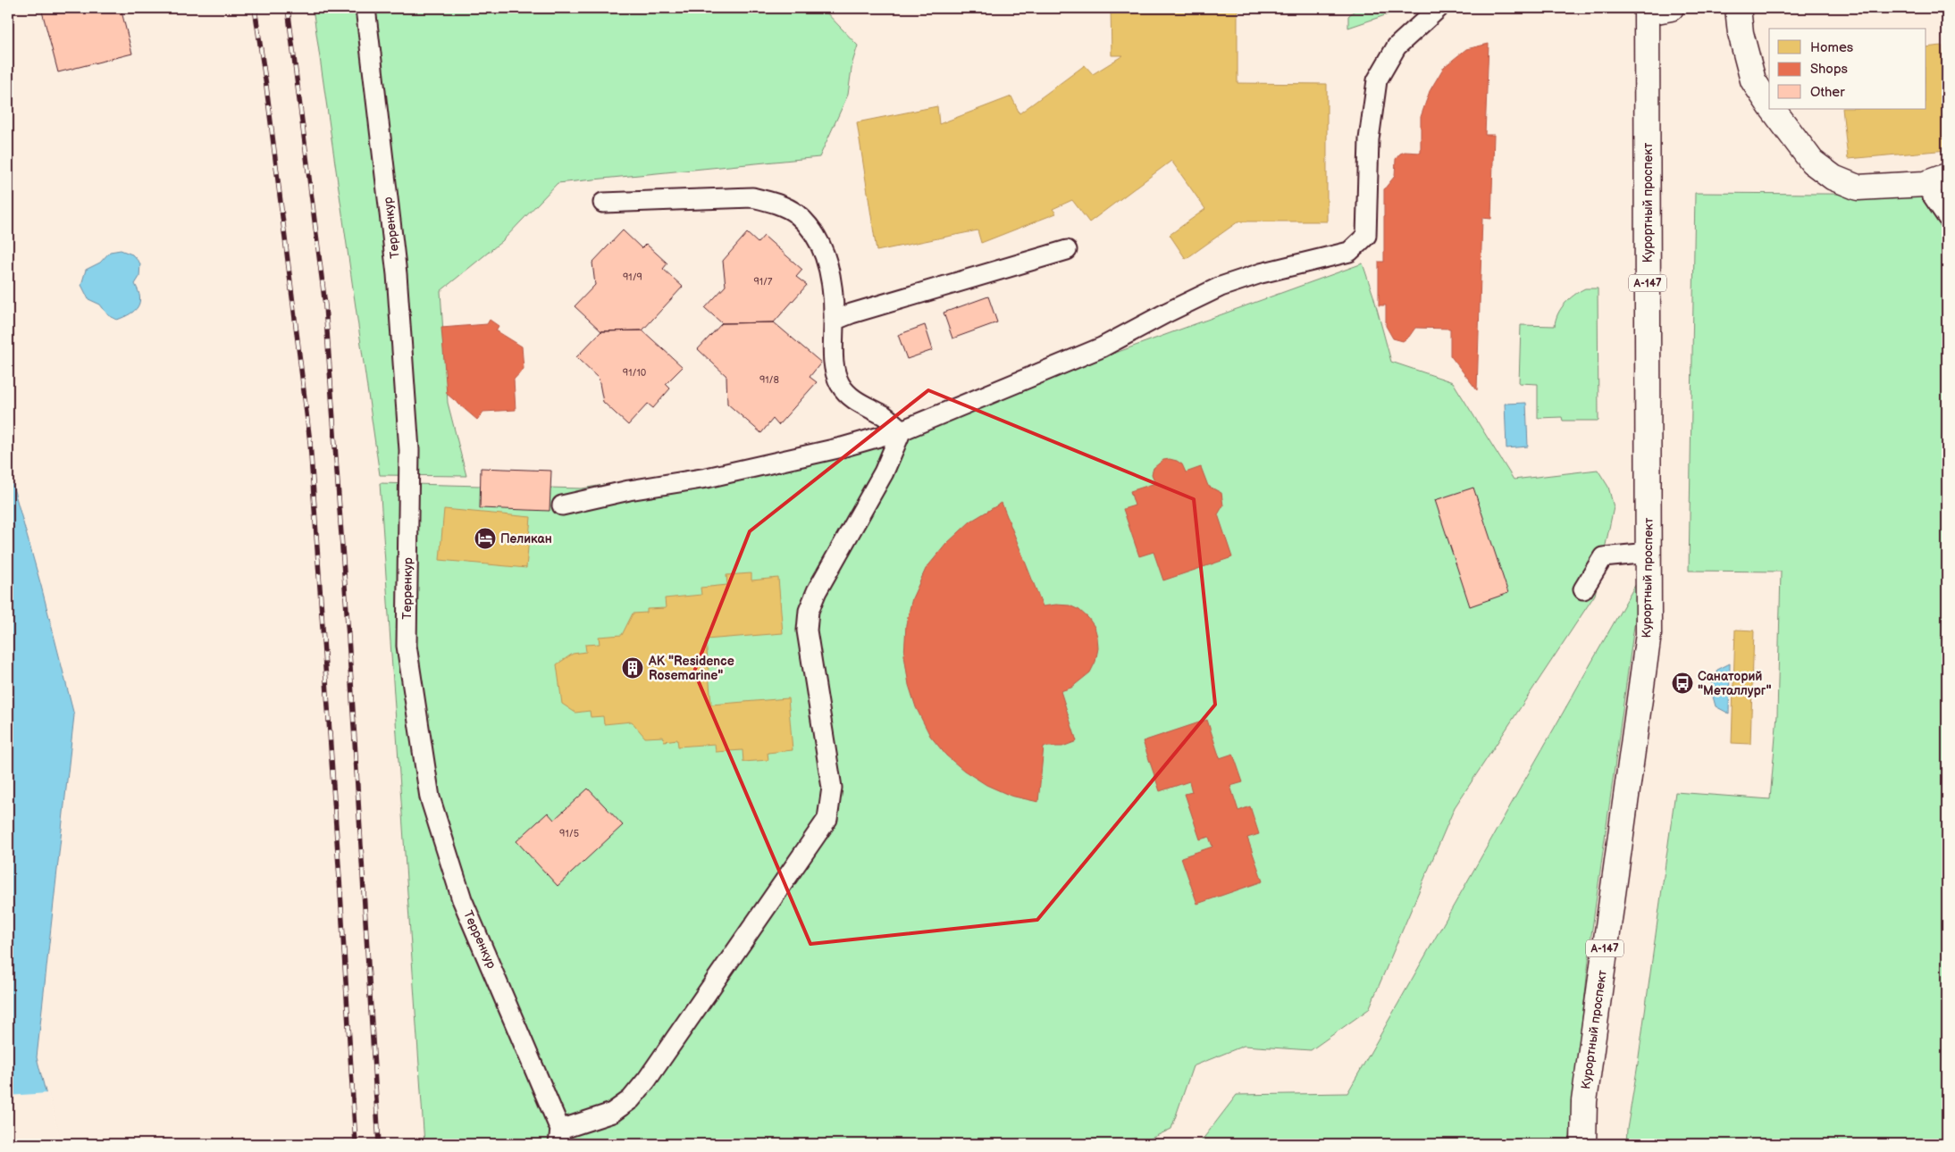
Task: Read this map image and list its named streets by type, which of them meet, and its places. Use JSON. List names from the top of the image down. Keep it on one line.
{"streets":{"main road":["Курортный проспект","А-147"],"lane":["Терренкур"]},"places":{"hotel":["Пеликан"],"building":["АК \"Residence Rosemarine\""],"bus stop":["Санаторий \"Металлург\""]},"house_numbers":["91/9","91/7","91/10","91/8","91/5"],"legend":["Homes","Shops","Other"]}
